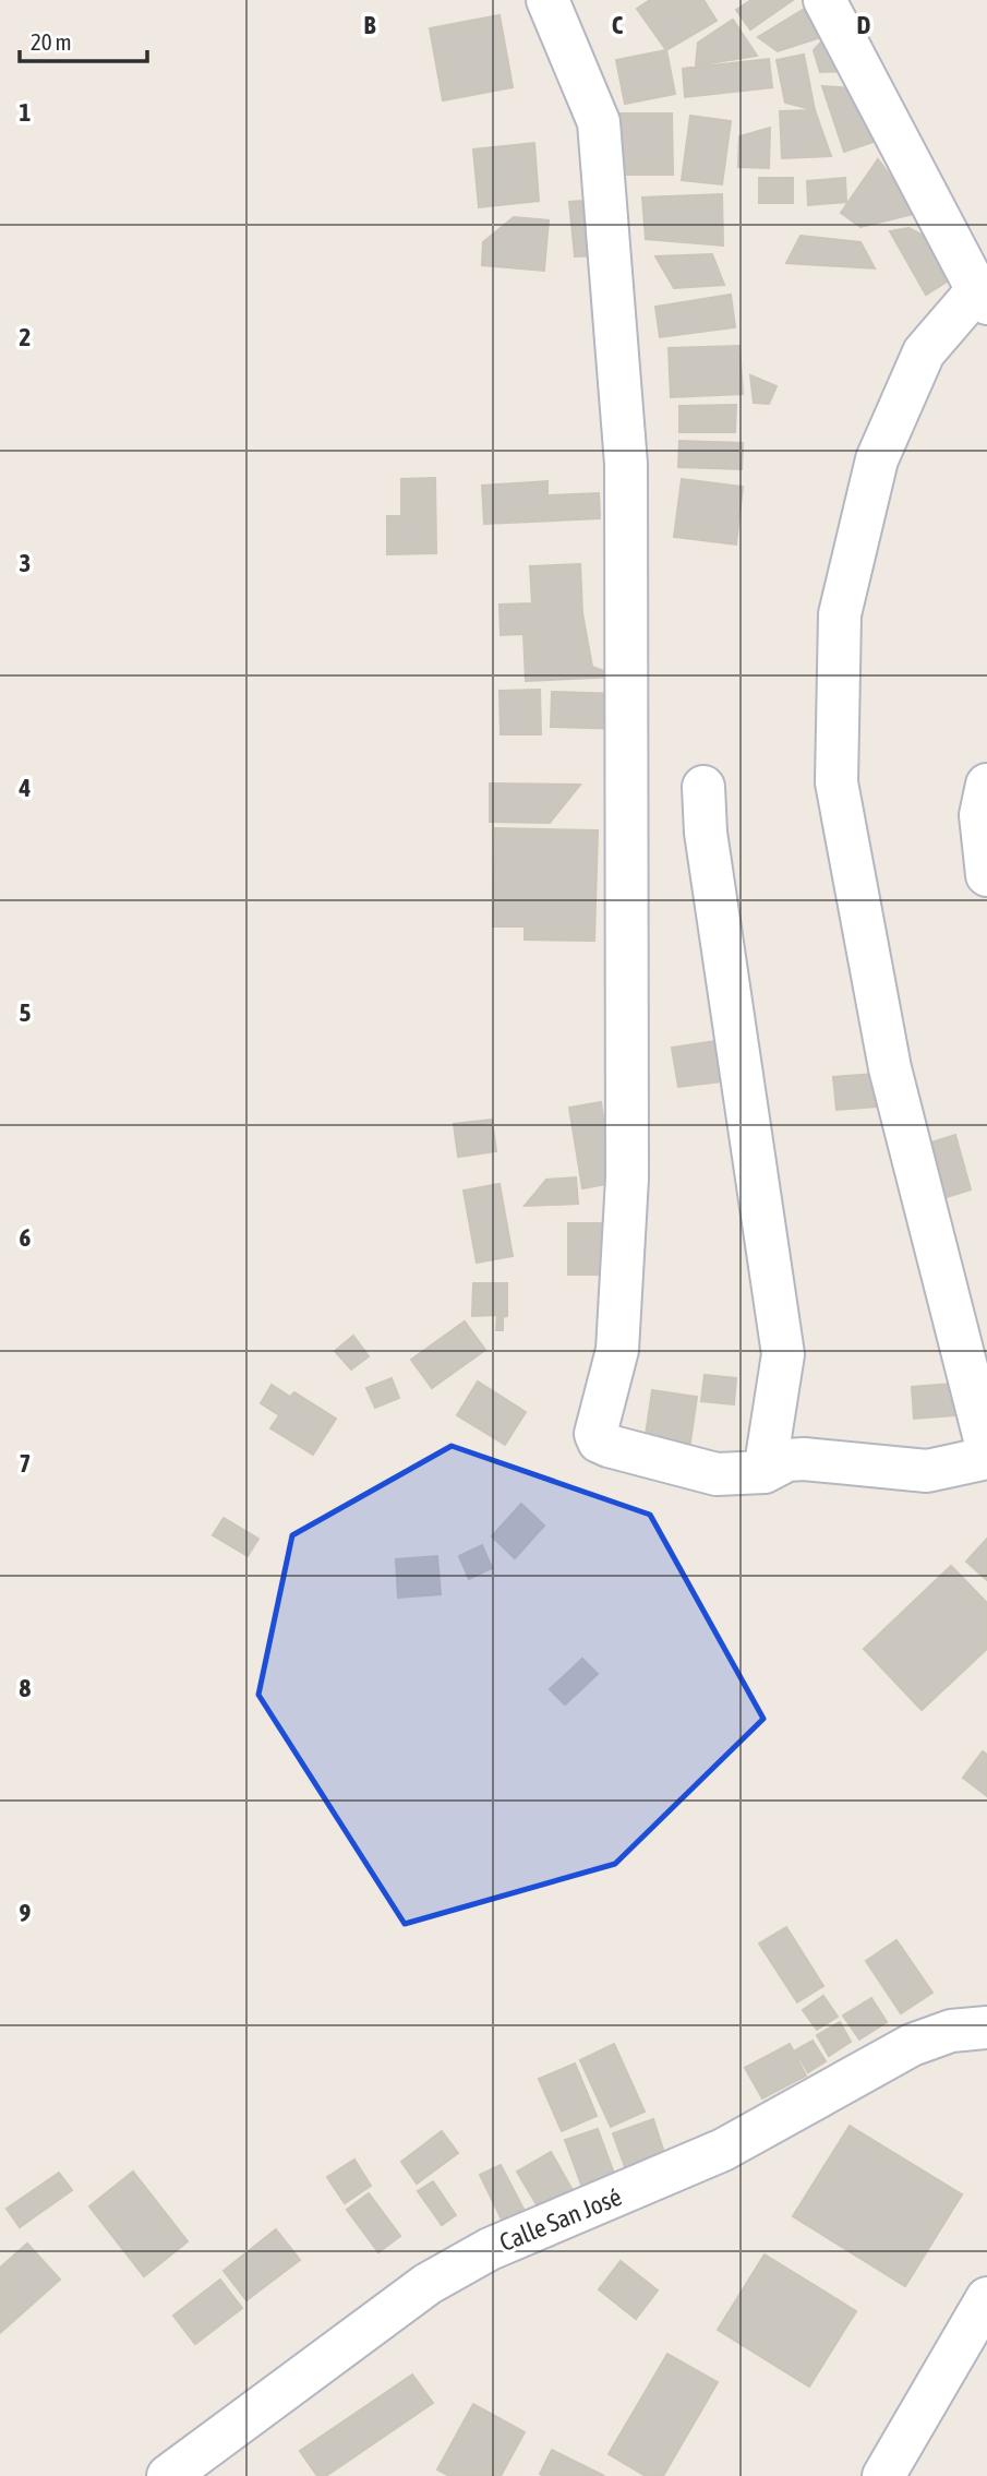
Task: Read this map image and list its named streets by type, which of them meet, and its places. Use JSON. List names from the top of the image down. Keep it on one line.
{"streets":{"street":["Calle San José"]},"scale_bar":"20 m","grid":{"columns":["B","C","D"],"rows":["1","2","3","4","5","6","7","8","9"]}}
